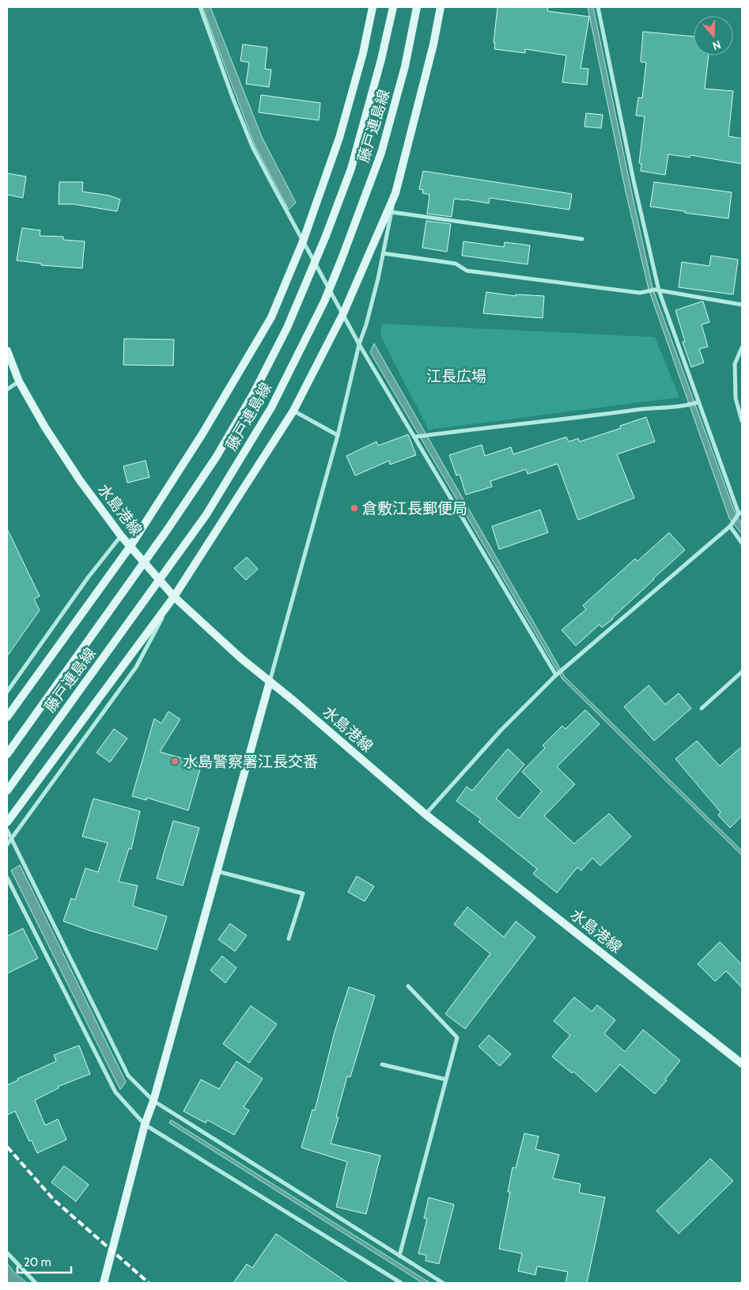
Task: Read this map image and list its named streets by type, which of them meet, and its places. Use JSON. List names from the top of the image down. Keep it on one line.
{"streets":{"main road":["藤戸連島線","水島港線"]},"parks":["江長広場"],"places":["倉敷江長郵便局","水島警察署江長交番"],"scale_bar":"20 m","north":"bottom"}
